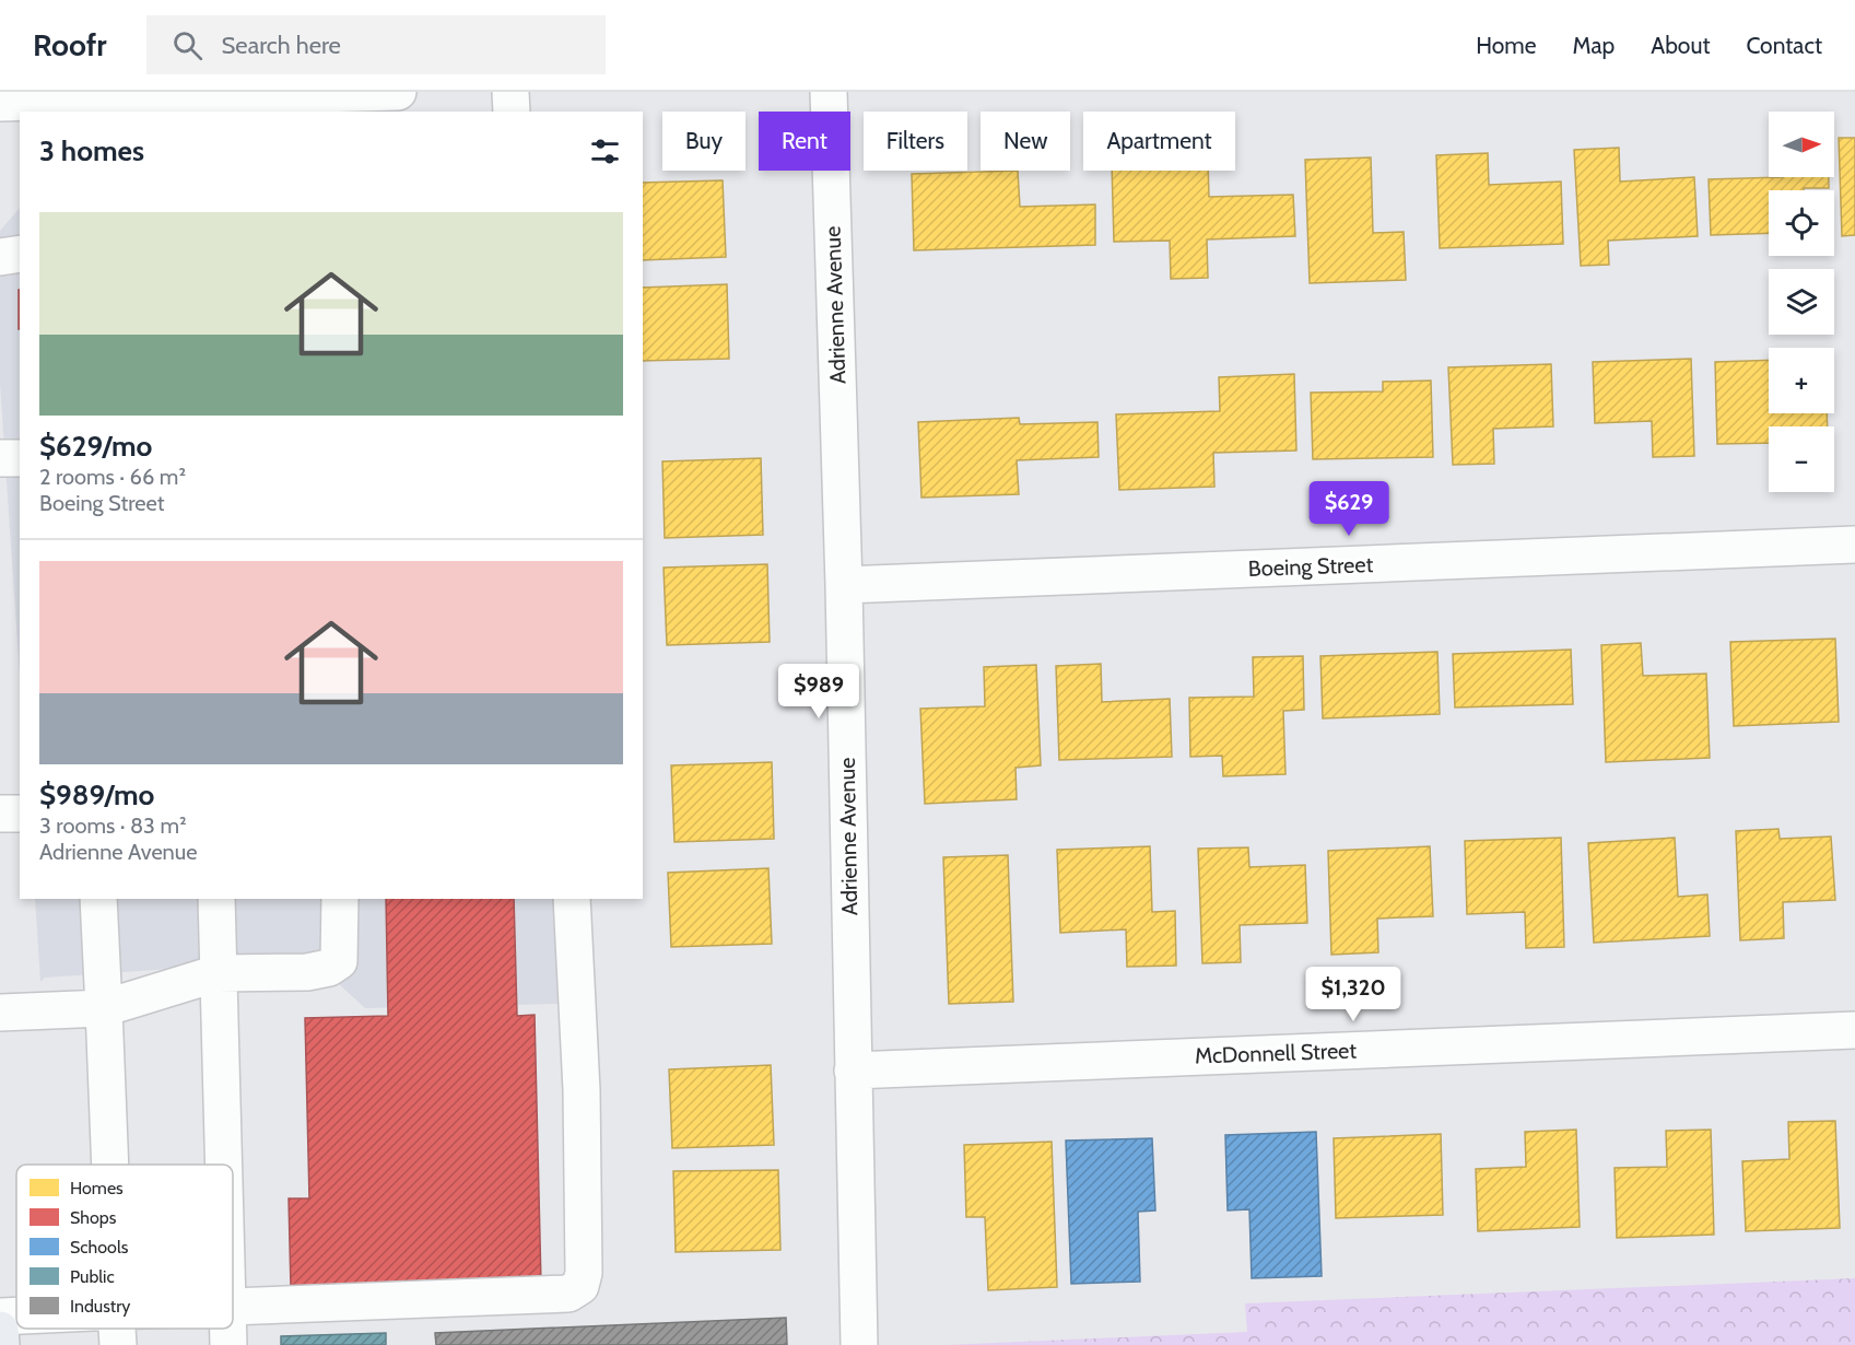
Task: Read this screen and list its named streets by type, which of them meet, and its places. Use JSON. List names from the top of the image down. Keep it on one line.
{"streets":{"street":["Adrienne Avenue","Boeing Street","McDonnell Street"]},"crossings":[["Adrienne Avenue","Boeing Street"],["Adrienne Avenue","McDonnell Street"]],"legend":["Homes","Shops","Schools","Public","Industry"],"north":"right","page":{"header":"Roofr","search":"Search here","nav":["Home","Map","About","Contact"],"map_buttons":["+","−"],"chip":["Buy","Rent","Filters","New","Apartment"],"heading":"3 homes","list":[{"name":"$629/mo","note":"2 rooms · 66 m² · Boeing Street"},{"name":"$989/mo","note":"3 rooms · 83 m² · Adrienne Avenue"}],"price":["$629","$989","$1,320"]}}
